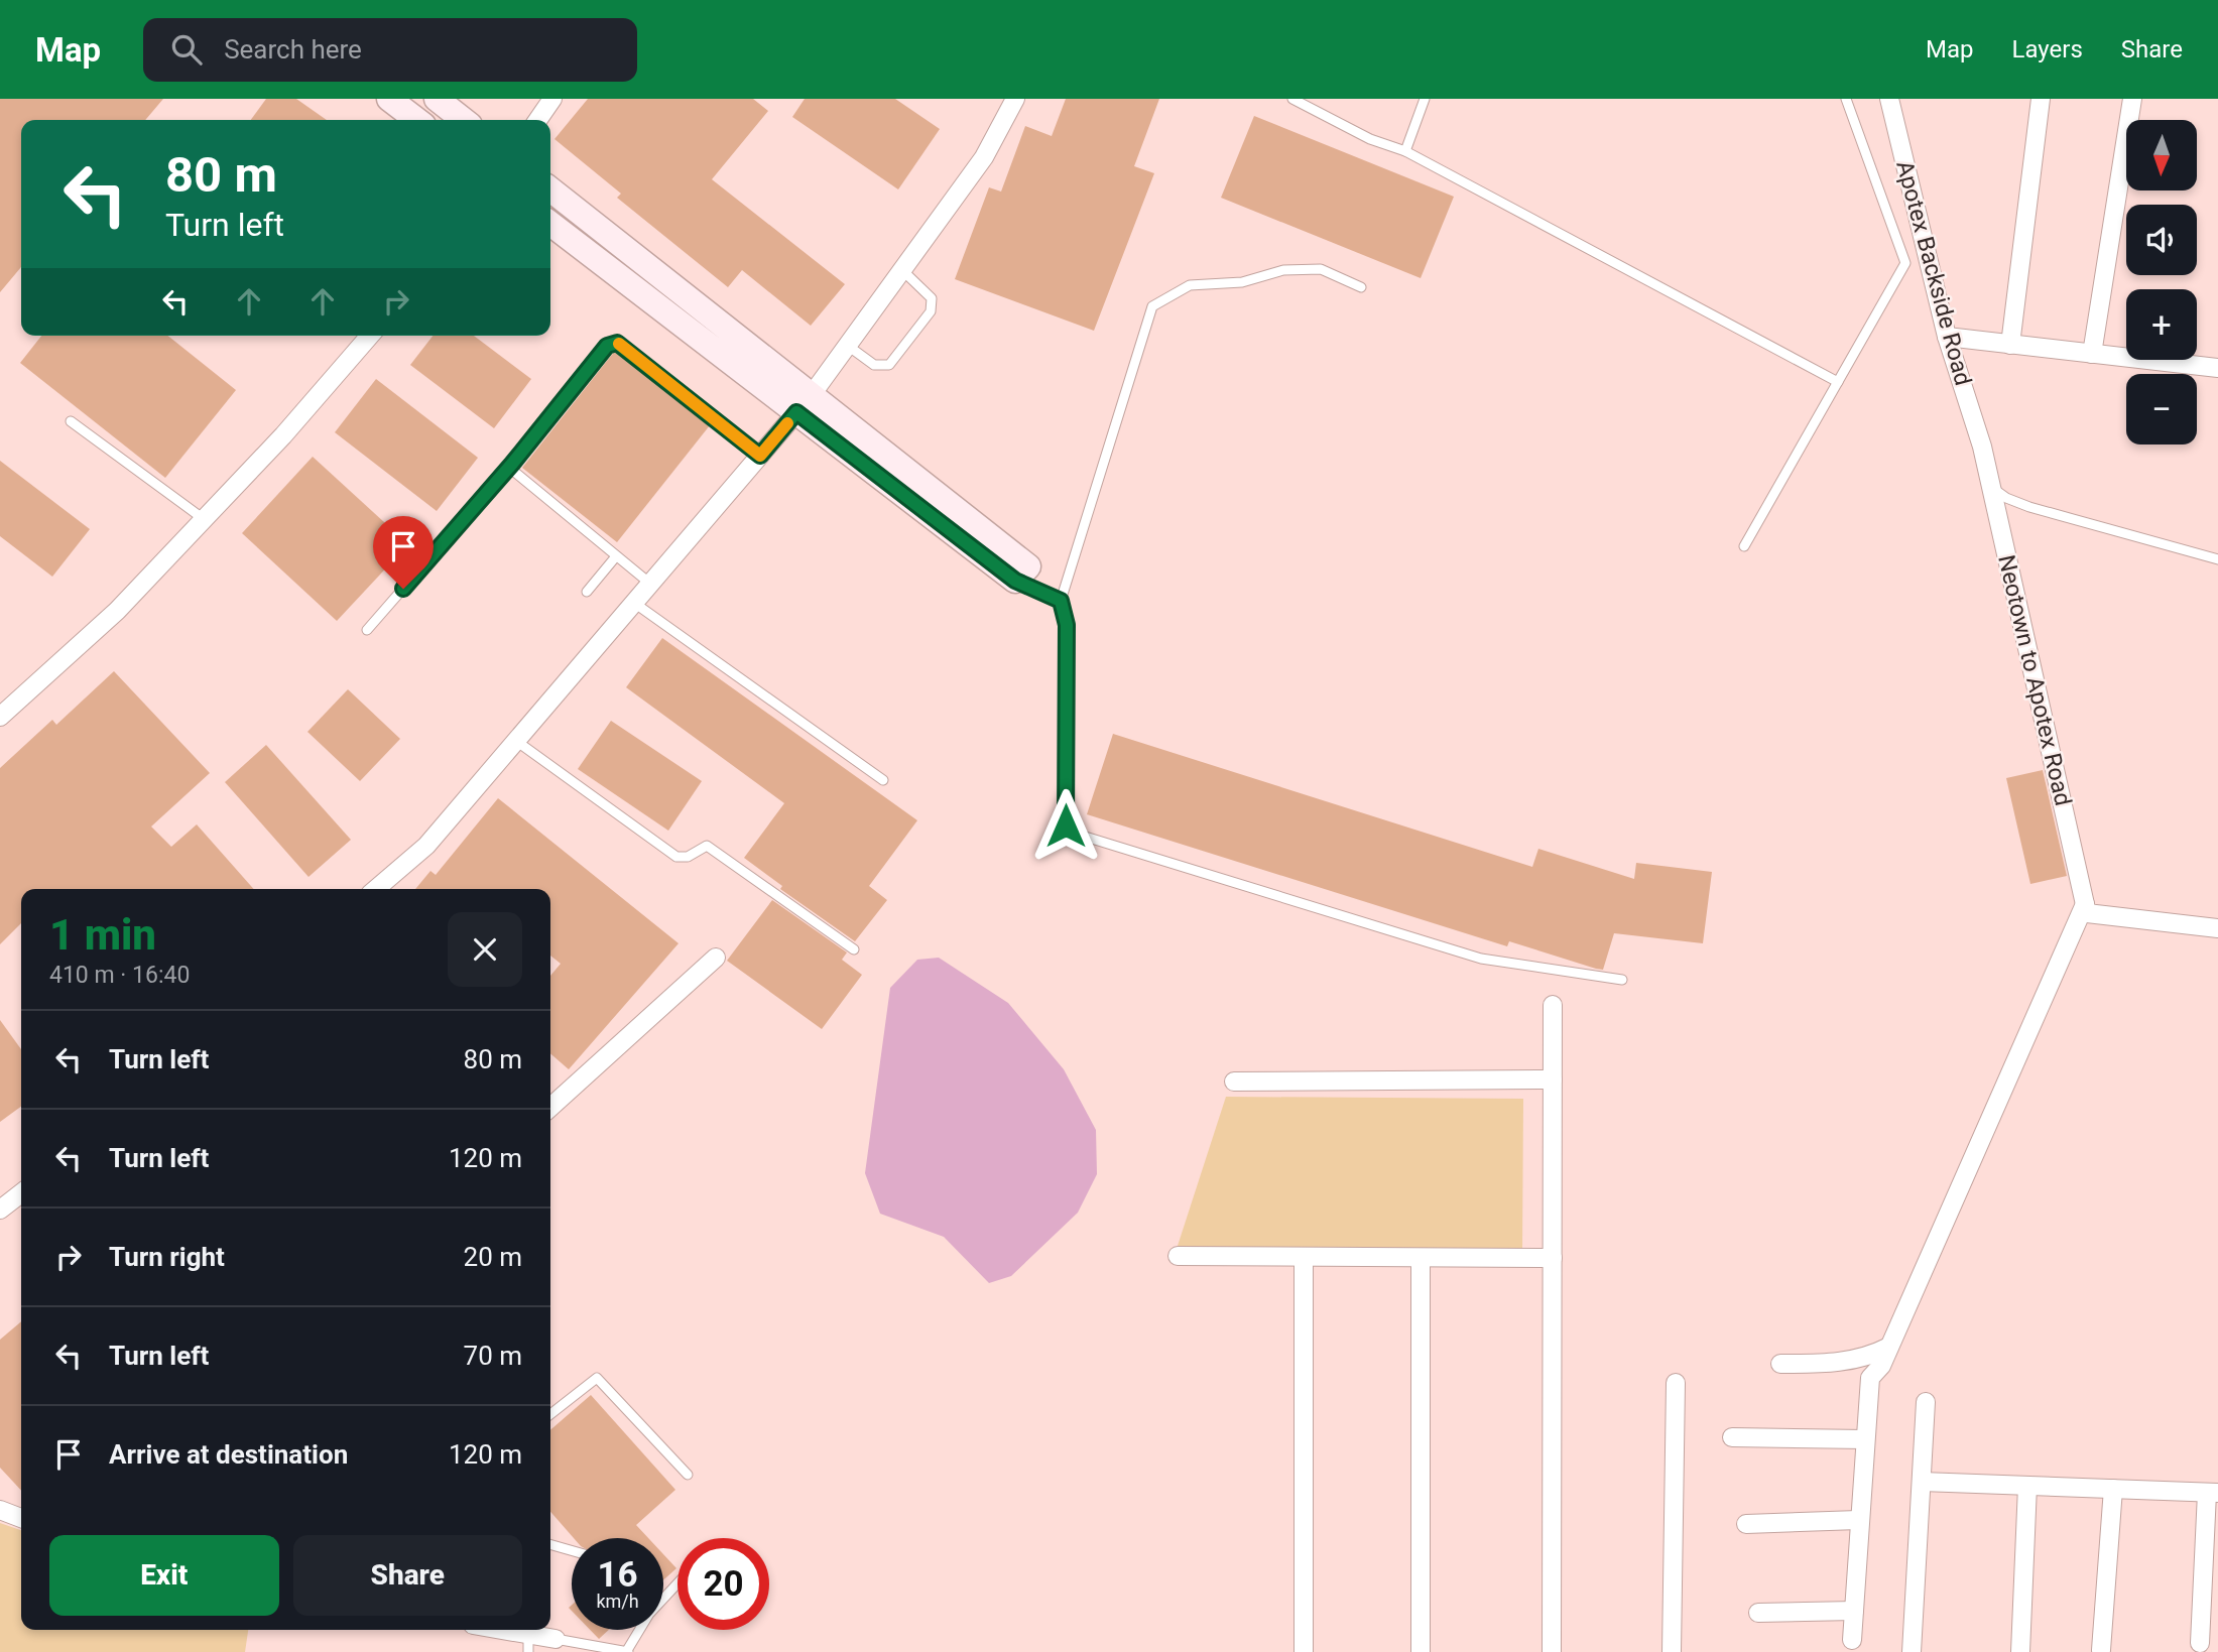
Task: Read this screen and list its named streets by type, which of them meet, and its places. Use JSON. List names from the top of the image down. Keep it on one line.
{"streets":{"street":["Apotex Backside Road","Neotown to Apotex Road"]},"crossings":[["Apotex Backside Road","Neotown to Apotex Road"]],"north":"bottom","page":{"header":"Map","search":"Search here","nav":["Map","Layers","Share"],"map_buttons":["+","−"],"turn":["80 m","Turn left"],"heading":["1 min","410 m · 16:40"],"list":[{"name":"Turn left","value":"80 m"},{"name":"Turn left","value":"120 m"},{"name":"Turn right","value":"20 m"},{"name":"Turn left","value":"70 m"},{"name":"Arrive at destination","value":"120 m"}],"buttons":["Exit","Share"],"speed":"16 km/h","limit":"20"}}
